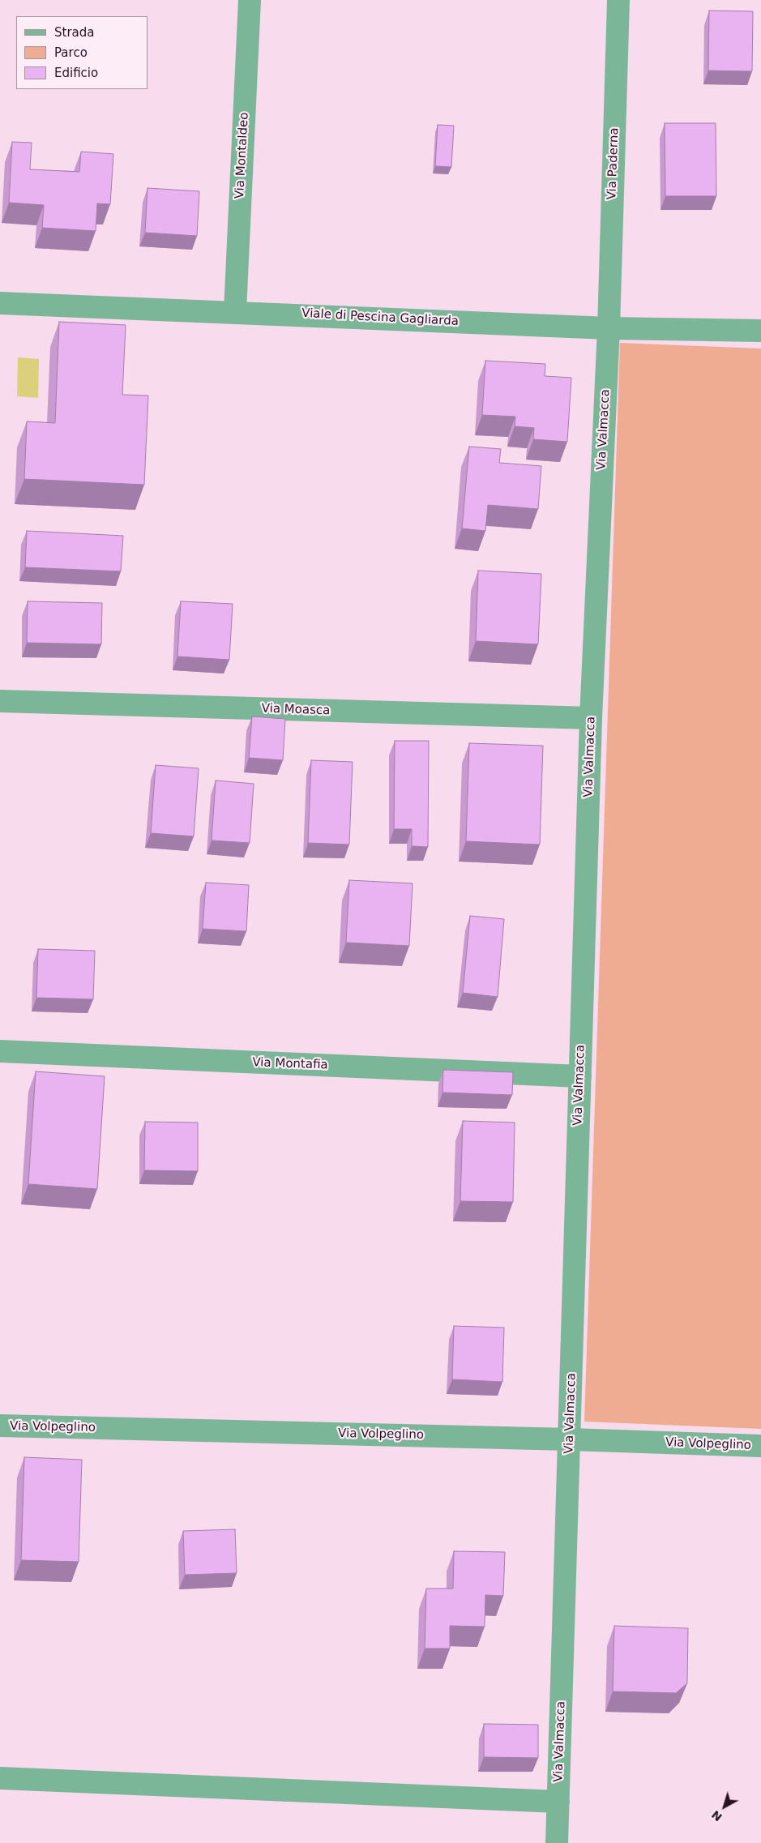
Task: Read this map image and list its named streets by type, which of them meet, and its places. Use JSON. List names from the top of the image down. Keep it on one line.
{"streets":{"street":["Via Montaldeo","Via Paderna","Viale di Pescina Gagliarda","Via Valmacca","Via Moasca","Via Montafia","Via Volpeglino"]},"crossings":[["Via Montaldeo","Viale di Pescina Gagliarda"],["Via Paderna","Viale di Pescina Gagliarda"],["Via Paderna","Via Valmacca"],["Viale di Pescina Gagliarda","Via Valmacca"],["Via Valmacca","Via Moasca"],["Via Valmacca","Via Montafia"],["Via Valmacca","Via Volpeglino"]],"legend":["Strada","Parco","Edificio"],"north":"bottom left"}
